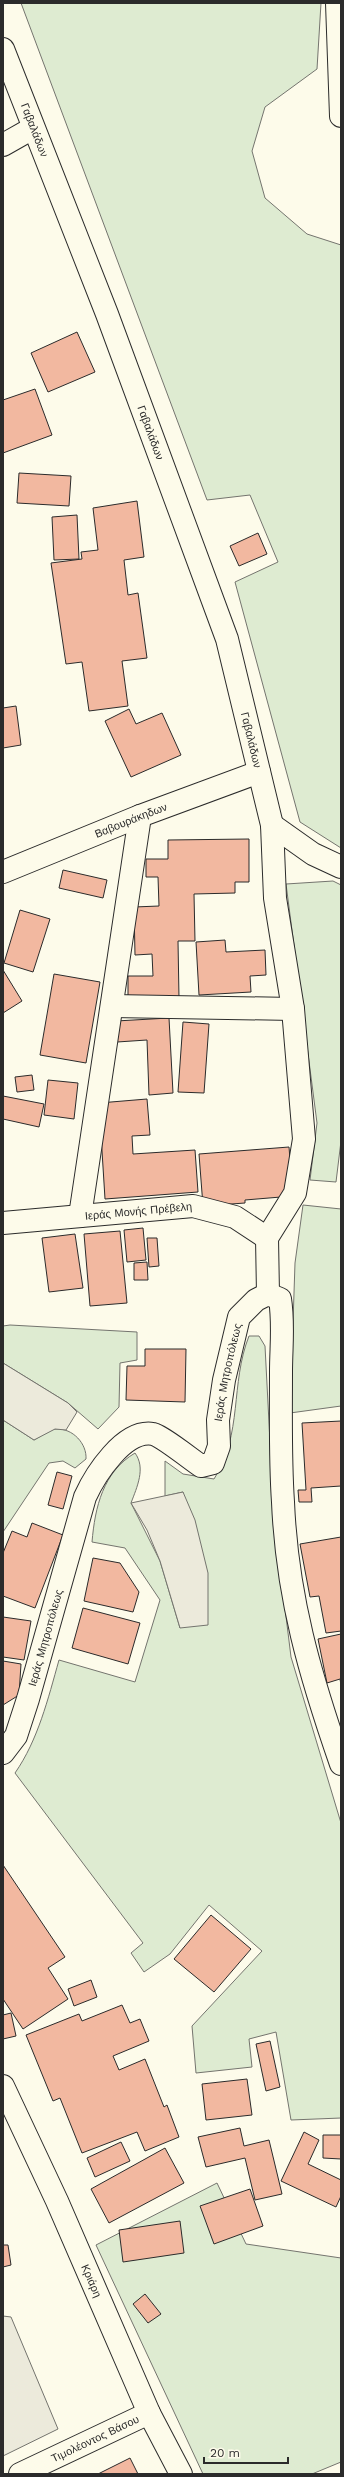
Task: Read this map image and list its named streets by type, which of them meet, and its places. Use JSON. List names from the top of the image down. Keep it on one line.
{"streets":{"street":["Γαβαλάδων","Βαβουράκηδων","Ιεράς Μονής Πρέβελη","Ιεράς Μητροπόλεως","Κριάρη","Τιμολέοντος Βάσου"]},"crossings":[["Γαβαλάδων","Βαβουράκηδων"],["Γαβαλάδων","Ιεράς Μονής Πρέβελη"],["Κριάρη","Τιμολέοντος Βάσου"]],"scale_bar":"20 m"}
